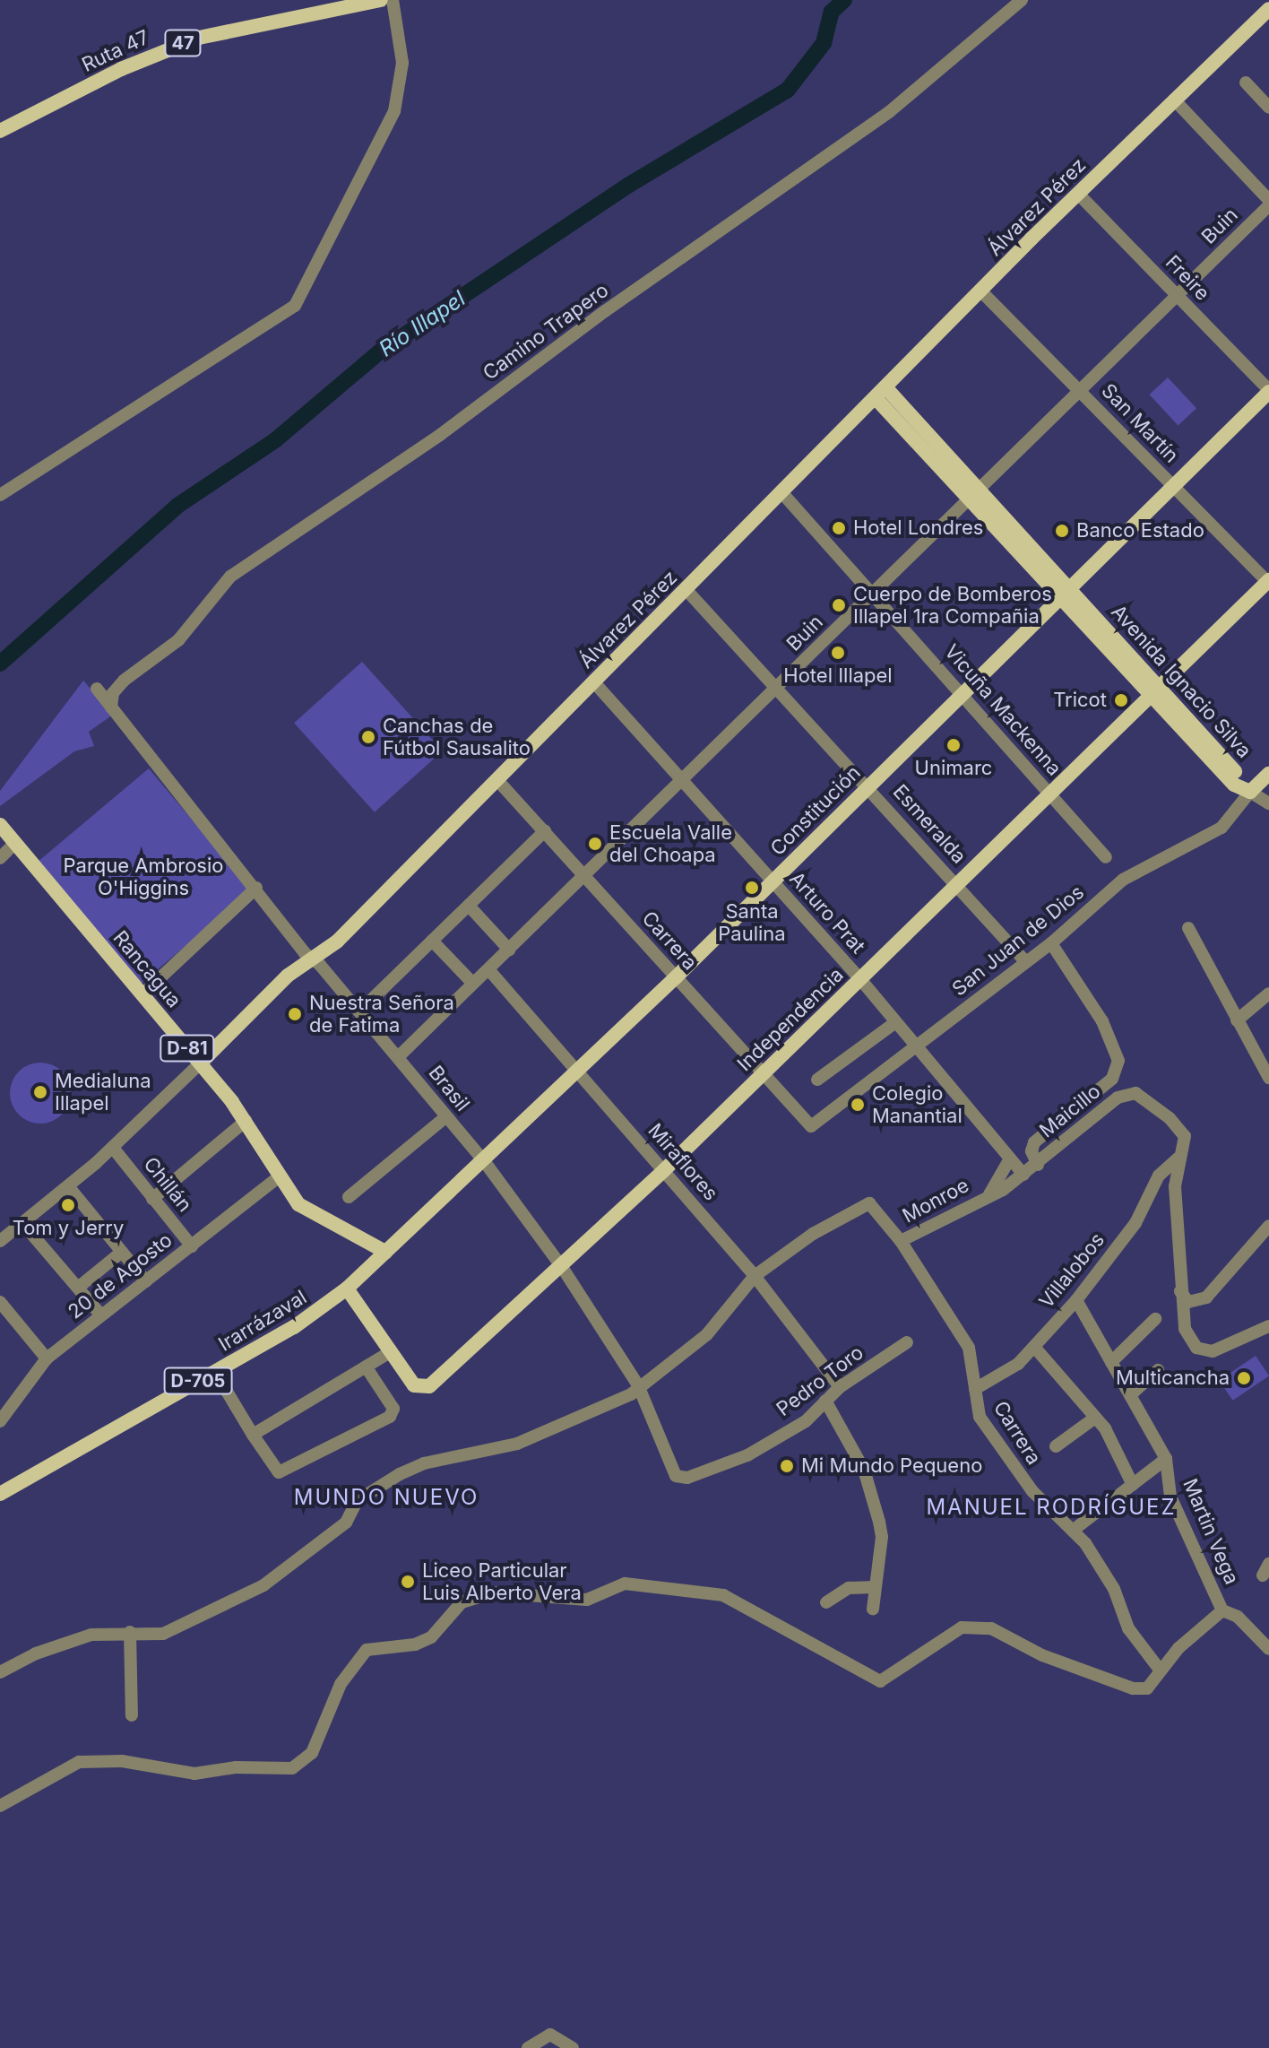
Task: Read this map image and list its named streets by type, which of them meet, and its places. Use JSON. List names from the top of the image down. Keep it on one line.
{"streets":{"main road":["47","Ruta 47","Álvarez Pérez","Avenida Ignacio Silva","Constitución","Rancagua","Independencia","D-81","Irarrázaval","D-705"],"street":["Buin","Freire","Camino Trapero","San Martín","Vicuña Mackenna","Esmeralda","Arturo Prat","Carrera","San Juan de Dios","Brasil","Maicillo","Miraflores","Chillán","Monroe","Villalobos","20 de Agosto","Pedro Toro","Martin Vega"]},"crossings":[["Álvarez Pérez","Freire"],["Álvarez Pérez","San Martín"],["Álvarez Pérez","Avenida Ignacio Silva"],["Álvarez Pérez","Vicuña Mackenna"],["Álvarez Pérez","Esmeralda"],["Álvarez Pérez","Arturo Prat"],["Álvarez Pérez","Carrera"],["Álvarez Pérez","Rancagua"],["Álvarez Pérez","Brasil"],["Álvarez Pérez","Chillán"],["Buin","Freire"],["Buin","San Martín"],["Buin","Avenida Ignacio Silva"],["Buin","Vicuña Mackenna"],["Buin","Esmeralda"],["Buin","Arturo Prat"],["Buin","Carrera"],["Buin","Brasil"],["Buin","Miraflores"],["Freire","Constitución"],["Camino Trapero","Brasil"],["San Martín","Constitución"],["San Martín","Independencia"],["Avenida Ignacio Silva","Constitución"],["Avenida Ignacio Silva","San Juan de Dios"],["Avenida Ignacio Silva","Independencia"],["Vicuña Mackenna","Constitución"],["Vicuña Mackenna","Independencia"],["Constitución","Esmeralda"],["Constitución","Arturo Prat"],["Constitución","Carrera"],["Constitución","Rancagua"],["Constitución","Brasil"],["Constitución","Miraflores"],["Constitución","Irarrázaval"],["Esmeralda","San Juan de Dios"],["Esmeralda","Independencia"],["Arturo Prat","San Juan de Dios"],["Arturo Prat","Independencia"],["Arturo Prat","Monroe"],["Carrera","San Juan de Dios"],["Carrera","Independencia"],["Carrera","Miraflores"],["Carrera","Monroe"],["Carrera","Villalobos"],["San Juan de Dios","Maicillo"],["Rancagua","20 de Agosto"],["Rancagua","Irarrázaval"],["Independencia","Brasil"],["Independencia","Miraflores"],["Independencia","Irarrázaval"],["Brasil","Pedro Toro"],["Maicillo","Monroe"],["Maicillo","Villalobos"],["Miraflores","Pedro Toro"],["Chillán","20 de Agosto"],["Villalobos","Martin Vega"]],"districts":["MUNDO NUEVO","MANUEL RODRÍGUEZ"],"water":["Río Illapel"],"parks":["Parque Ambrosio O'Higgins"],"places":["Hotel Londres","Banco Estado","Cuerpo de Bomberos Illapel 1ra Compañia","Hotel Illapel","Tricot","Canchas de Fútbol Sausalito","Unimarc","Escuela Valle del Choapa","Santa Paulina","Nuestra Señora de Fatima","Medialuna Illapel","Colegio Manantial","Tom y Jerry","Multicancha","Mi Mundo Pequeno","Liceo Particular Luis Alberto Vera"]}
